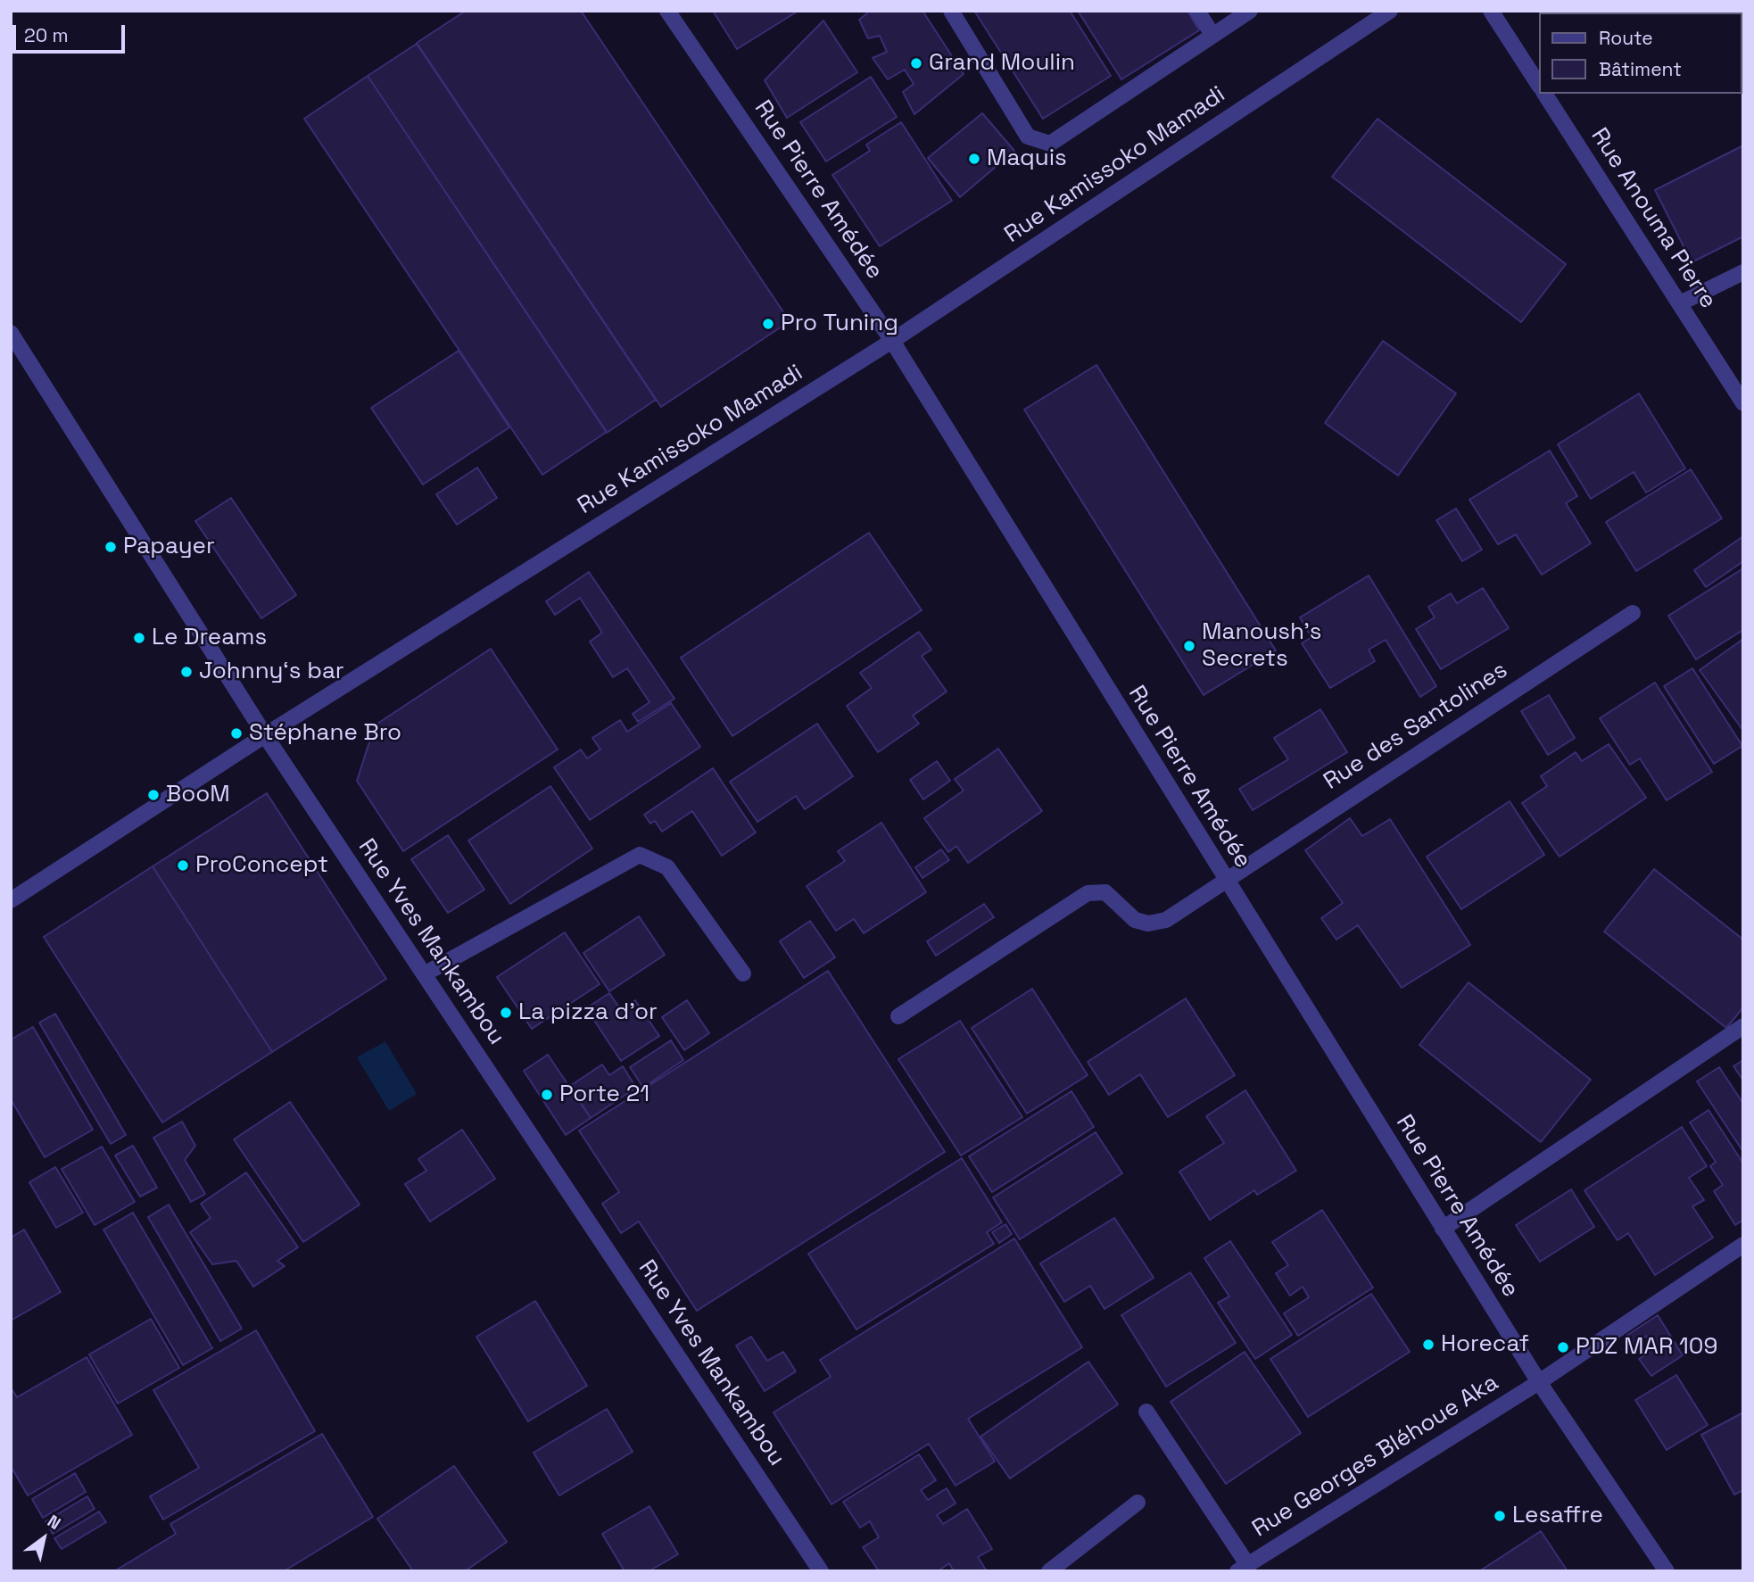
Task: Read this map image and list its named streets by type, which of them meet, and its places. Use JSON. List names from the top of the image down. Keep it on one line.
{"streets":{"street":["Rue Kamissoko Mamadi","Rue Pierre Amédée","Rue Anouma Pierre","Rue des Santolines","Rue Yves Mankambou","Rue Georges Bléhoue Aka"]},"crossings":[["Rue Kamissoko Mamadi","Rue Pierre Amédée"],["Rue Kamissoko Mamadi","Rue Yves Mankambou"],["Rue Pierre Amédée","Rue des Santolines"],["Rue Pierre Amédée","Rue Georges Bléhoue Aka"]],"places":["Grand Moulin","Maquis","Pro Tuning","Papayer","Le Dreams","Manoush’s Secrets","Johnny‘s bar","Stéphane Bro","BooM","ProConcept","La pizza d’or","Porte 21","Horecaf","PDZ MAR 109","Lesaffre"],"legend":["Route","Bâtiment"],"scale_bar":"20 m","north":"top right"}
